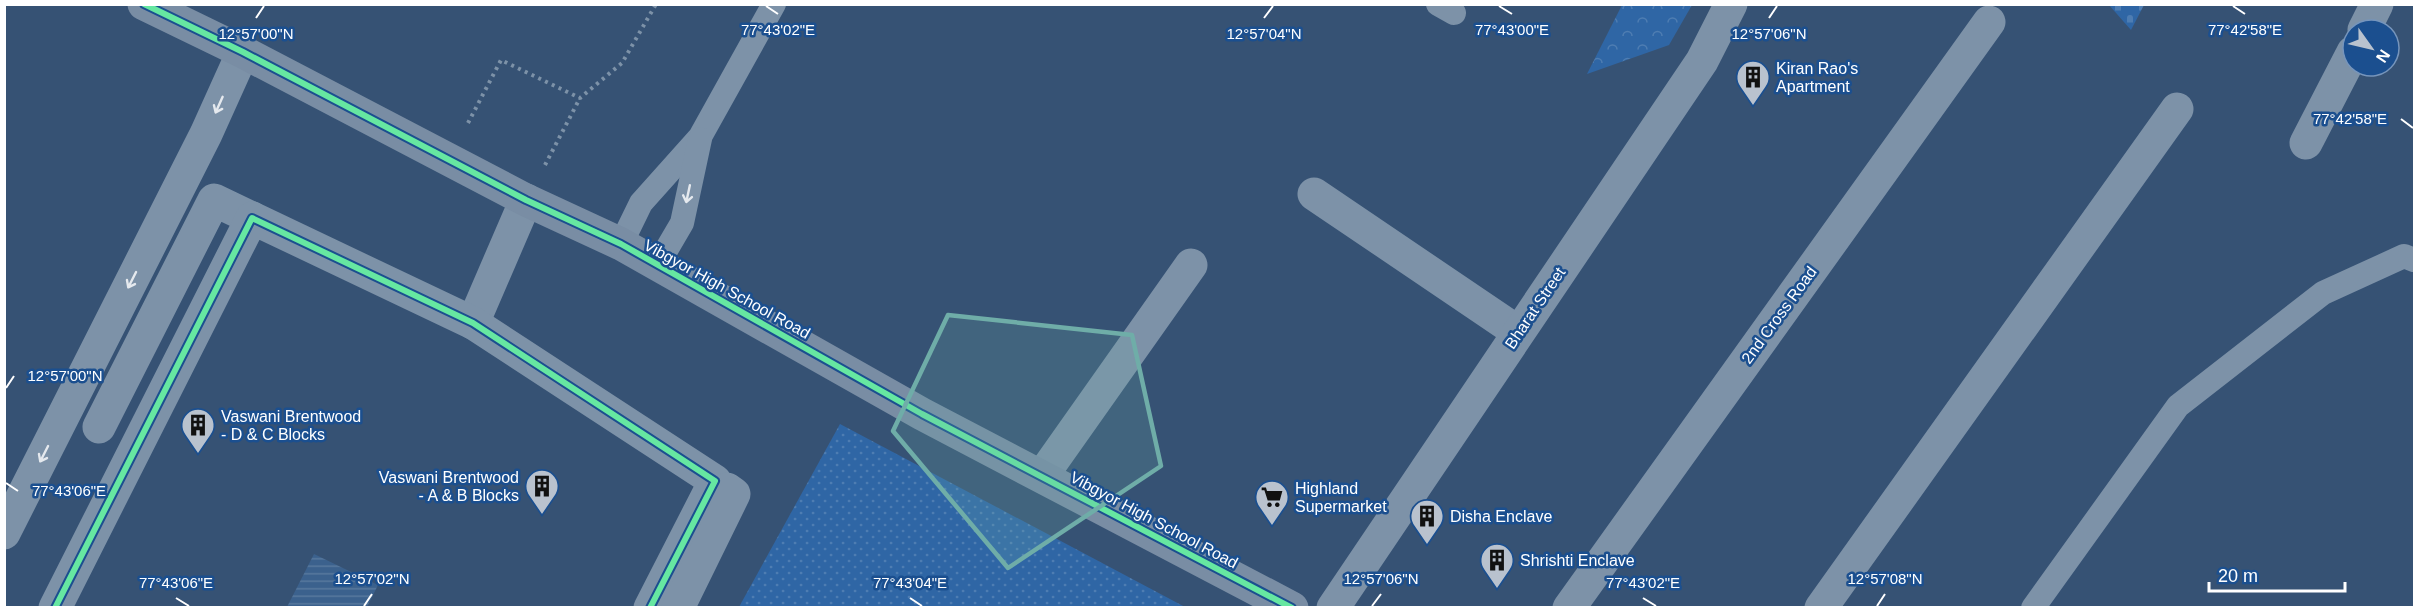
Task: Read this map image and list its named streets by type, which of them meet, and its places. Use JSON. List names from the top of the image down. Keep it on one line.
{"streets":{"street":["Vibgyor High School Road","Bharat Street","2nd Cross Road"]},"places":{"building":["Kiran Rao's Apartment","Vaswani Brentwood - D & C Blocks","Vaswani Brentwood - A & B Blocks","Disha Enclave","Shrishti Enclave"],"supermarket":["Highland Supermarket"]},"scale_bar":"20 m","north":"bottom right","coordinates":["77°42'58\"E","77°43'02\"E","77°43'00\"E","12°57'00\"N","12°57'04\"N","12°57'06\"N","77°43'06\"E","12°57'02\"N","12°57'08\"N","77°43'04\"E"]}
